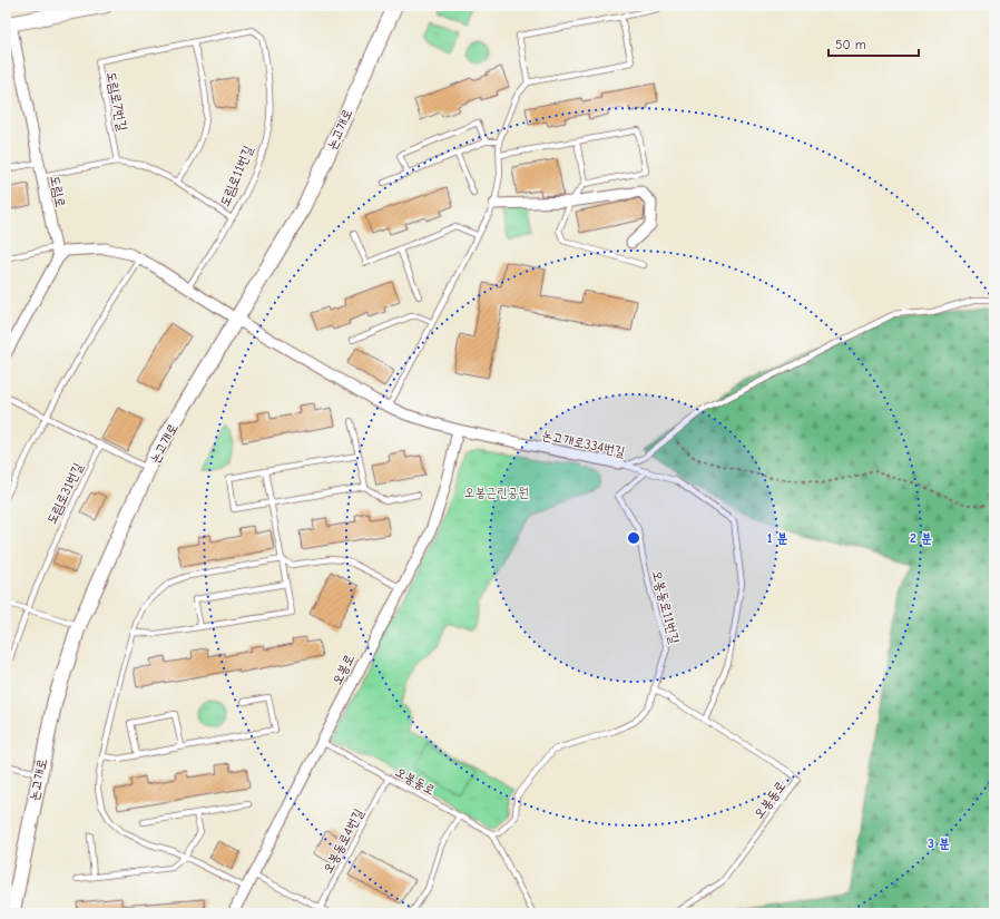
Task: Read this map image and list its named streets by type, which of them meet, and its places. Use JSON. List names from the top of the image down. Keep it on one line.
{"streets":{"main road":["논고개로"],"street":["도림로","논고개로334번길","오봉로"],"lane":["도림로7번길","도림로11번길","도림로31번길","오봉동로11번길","오봉동로","오봉동로4번길"]},"crossings":[["도림로7번길","도림로11번길"],["논고개로","논고개로334번길"],["논고개로334번길","오봉동로11번길"],["논고개로334번길","오봉로"],["논고개로334번길","오봉동로"],["오봉동로11번길","오봉동로"],["오봉로","오봉동로"],["오봉동로","오봉동로4번길"]],"parks":["오봉근린공원"],"scale_bar":"50 m","rings":["1 분","2 분","3 분"]}
